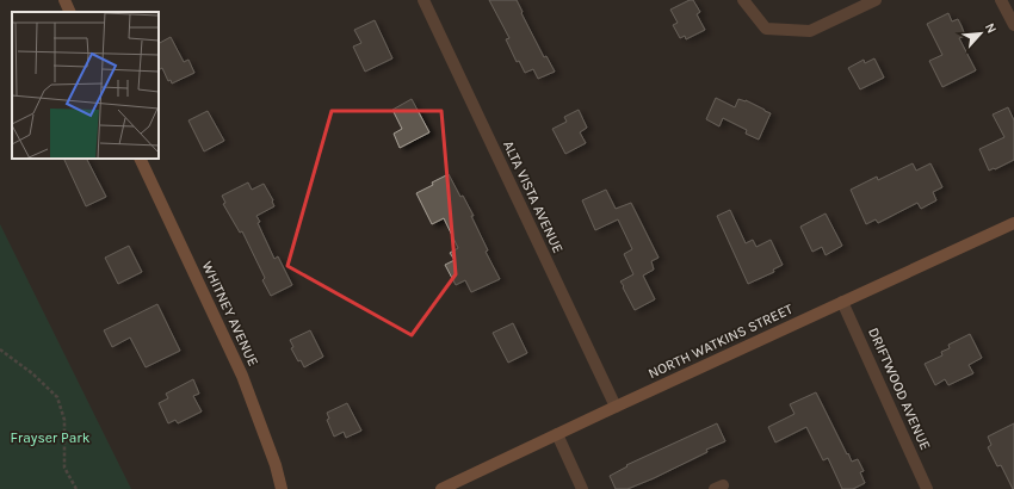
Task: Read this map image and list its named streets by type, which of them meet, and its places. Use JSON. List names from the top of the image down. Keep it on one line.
{"streets":{"main road":["WHITNEY AVENUE","NORTH WATKINS STREET"],"street":["ALTA VISTA AVENUE","DRIFTWOOD AVENUE"]},"crossings":[["ALTA VISTA AVENUE","NORTH WATKINS STREET"],["NORTH WATKINS STREET","DRIFTWOOD AVENUE"]],"parks":["Frayser Park"],"north":"top right"}
